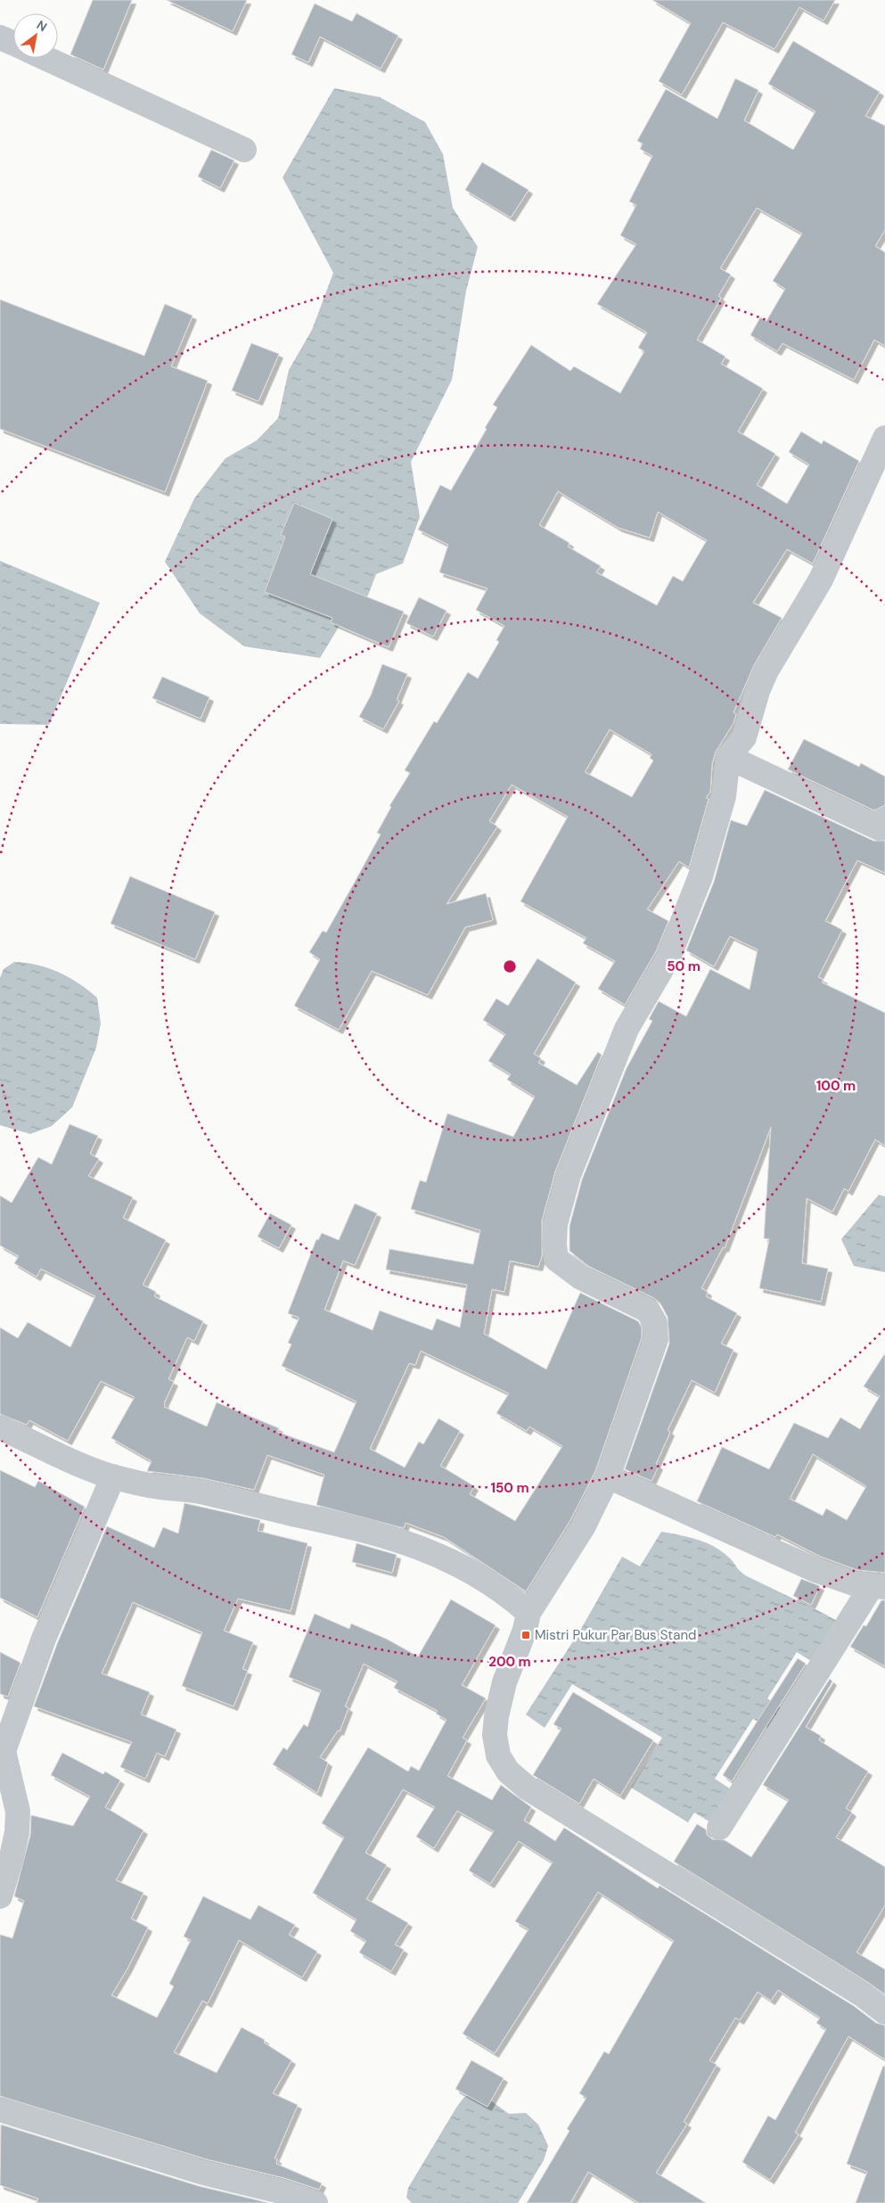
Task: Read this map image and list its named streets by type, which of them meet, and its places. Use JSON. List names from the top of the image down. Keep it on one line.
{"places":{"transit":["Mistri Pukur Par Bus Stand"]},"north":"top right","rings":["50 m","100 m","150 m","200 m"]}
